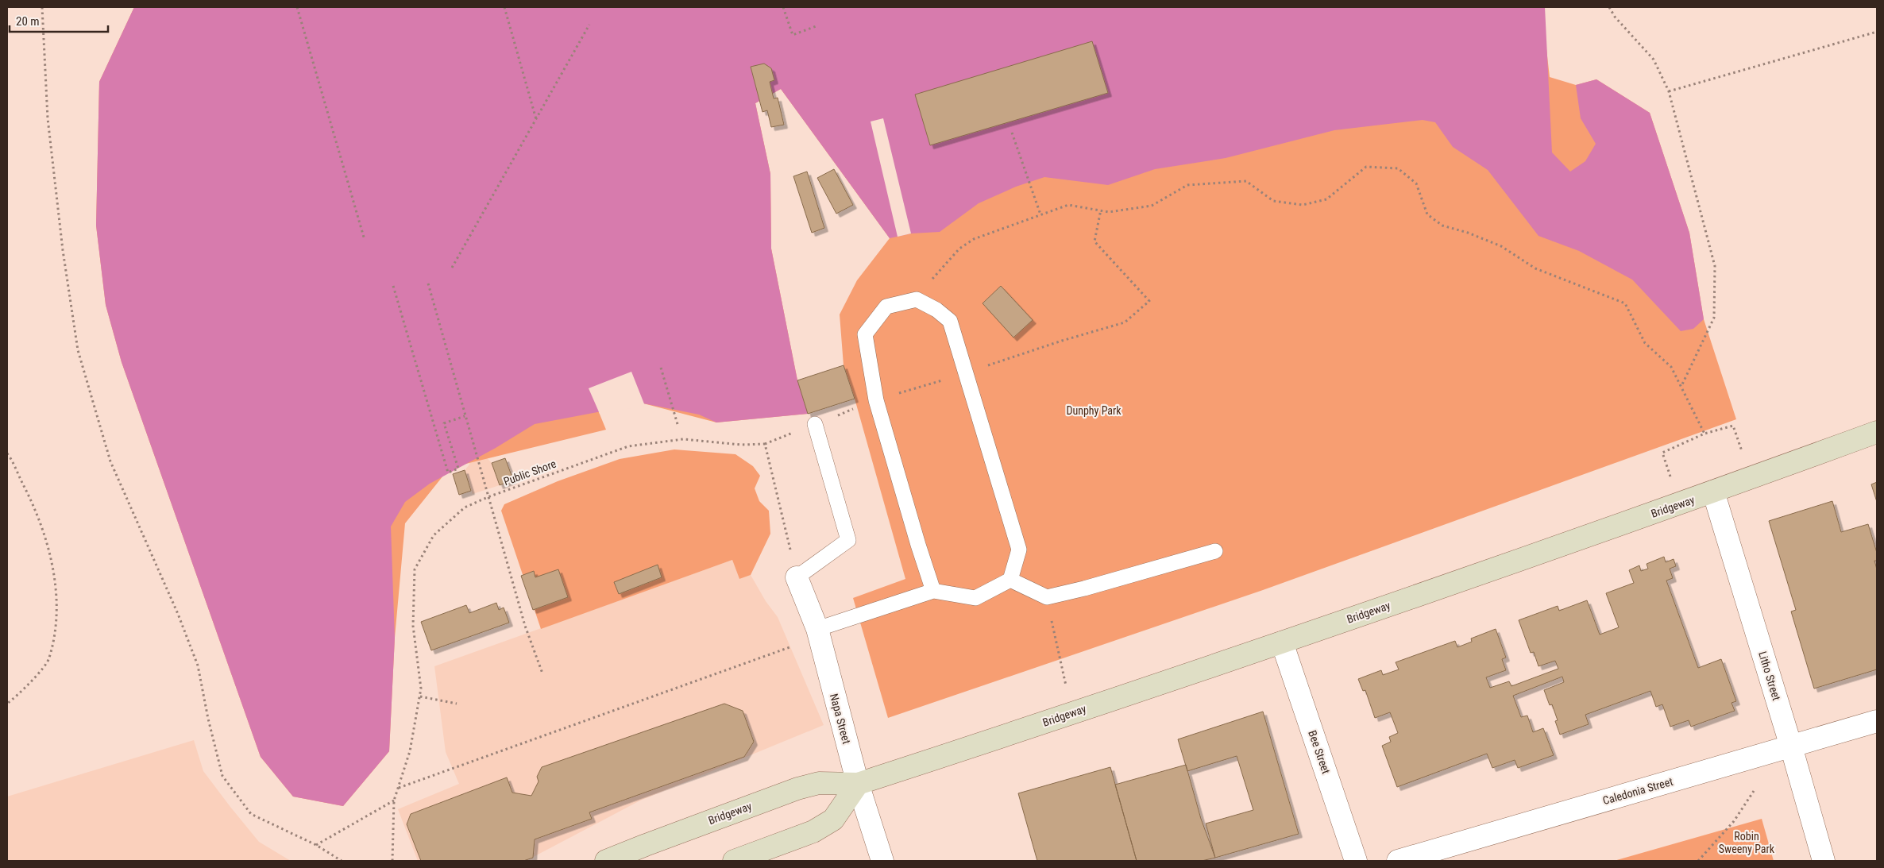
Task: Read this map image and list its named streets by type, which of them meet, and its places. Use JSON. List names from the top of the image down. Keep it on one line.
{"streets":{"main road":["Bridgeway"],"street":["Litho Street","Napa Street","Bee Street","Caledonia Street"],"path":["Public Shore"]},"crossings":[["Public Shore","Napa Street"],["Bridgeway","Litho Street"],["Bridgeway","Napa Street"],["Bridgeway","Bee Street"],["Litho Street","Caledonia Street"]],"parks":["Dunphy Park","Robin Sweeny Park"],"scale_bar":"20 m"}
